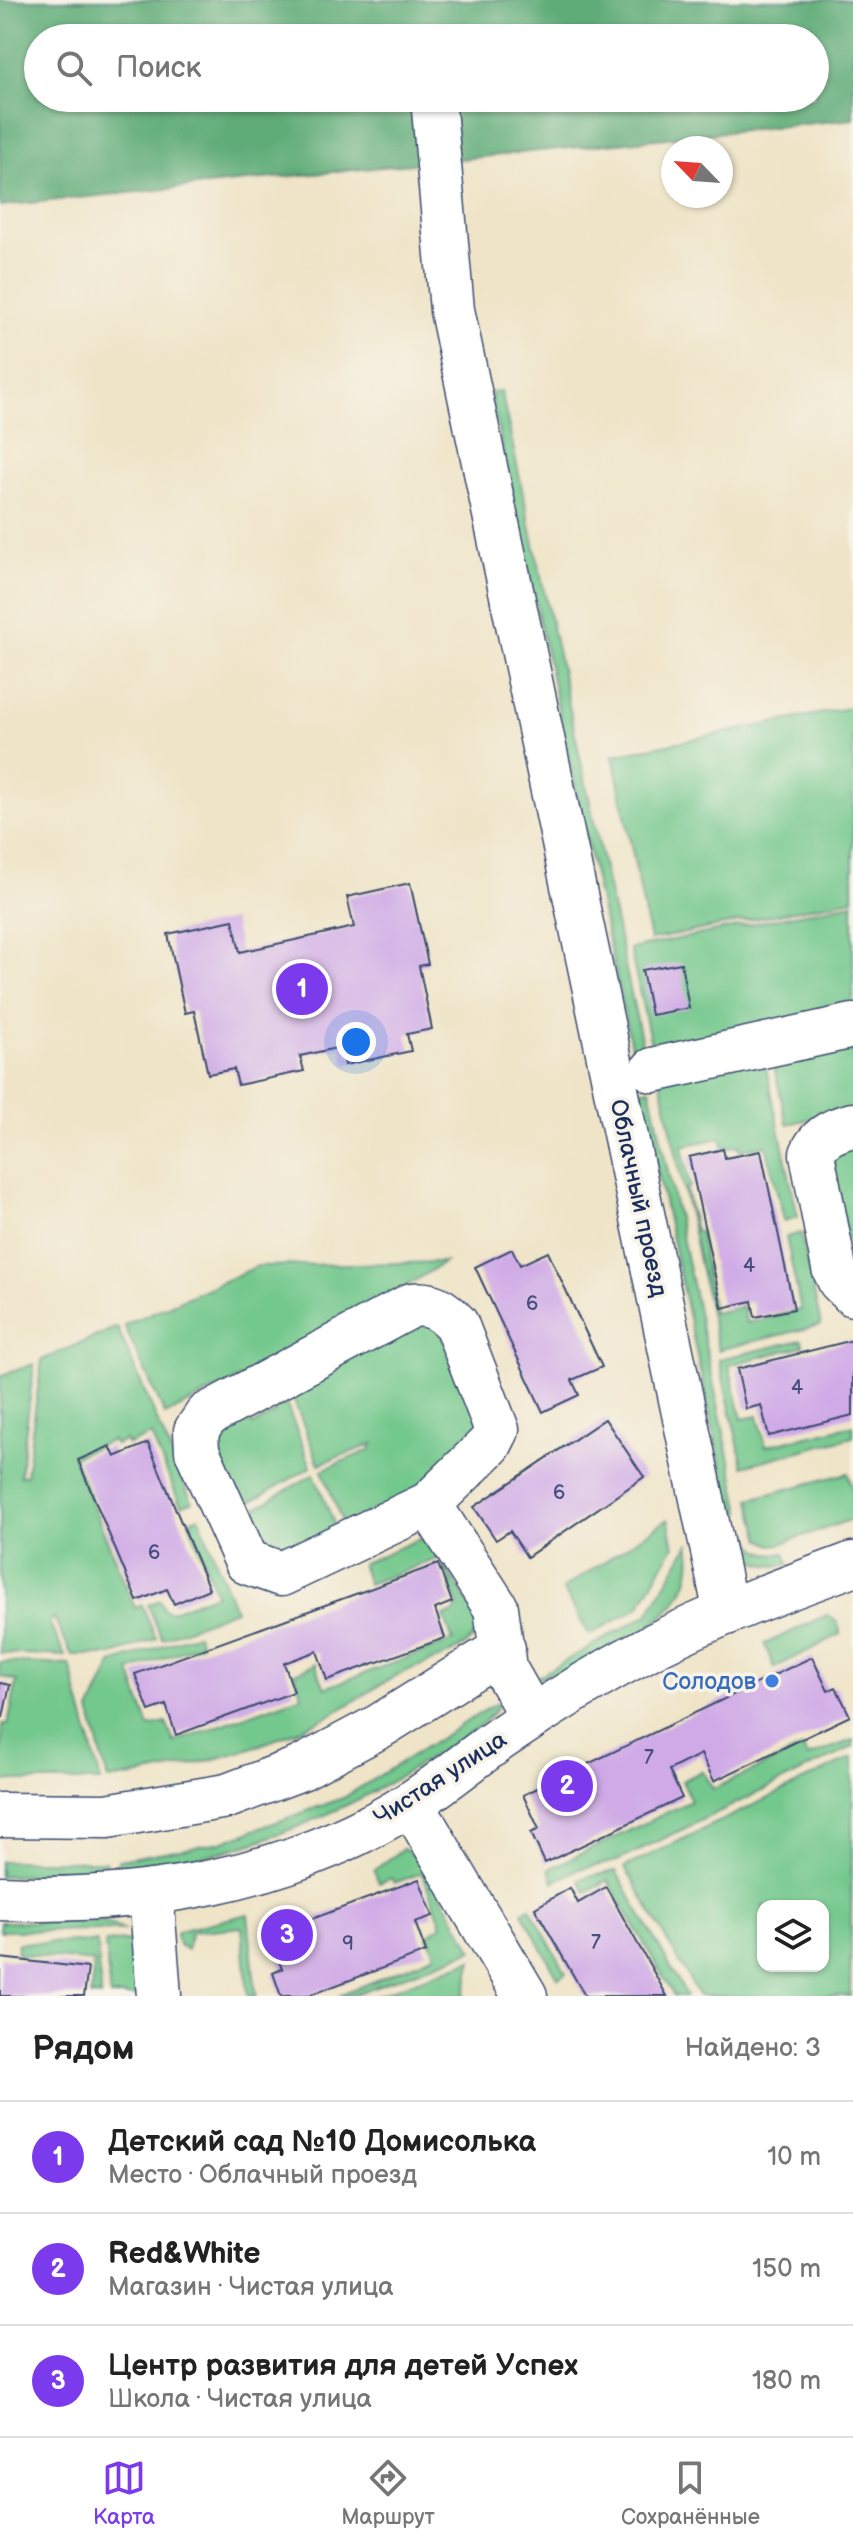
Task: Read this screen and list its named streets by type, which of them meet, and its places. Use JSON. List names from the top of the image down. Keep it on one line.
{"streets":{"street":["Облачный проезд","Чистая улица"]},"crossings":[["Облачный проезд","Чистая улица"]],"places":["Солодов"],"house_numbers":["4","6","4","6","6","7","7","9"],"north":"top left","page":{"search":"Поиск","pins":["1","2","3"],"heading":["Рядом","Найдено: 3"],"list":[{"mark":"1","name":"Детский сад №10 Домисолька","note":"Место · Облачный проезд","value":"10 m"},{"mark":"2","name":"Red&White","note":"Магазин · Чистая улица","value":"150 m"},{"mark":"3","name":"Центр развития для детей Успех","note":"Школа · Чистая улица","value":"180 m"}],"nav":["Карта","Маршрут","Сохранённые"]}}
